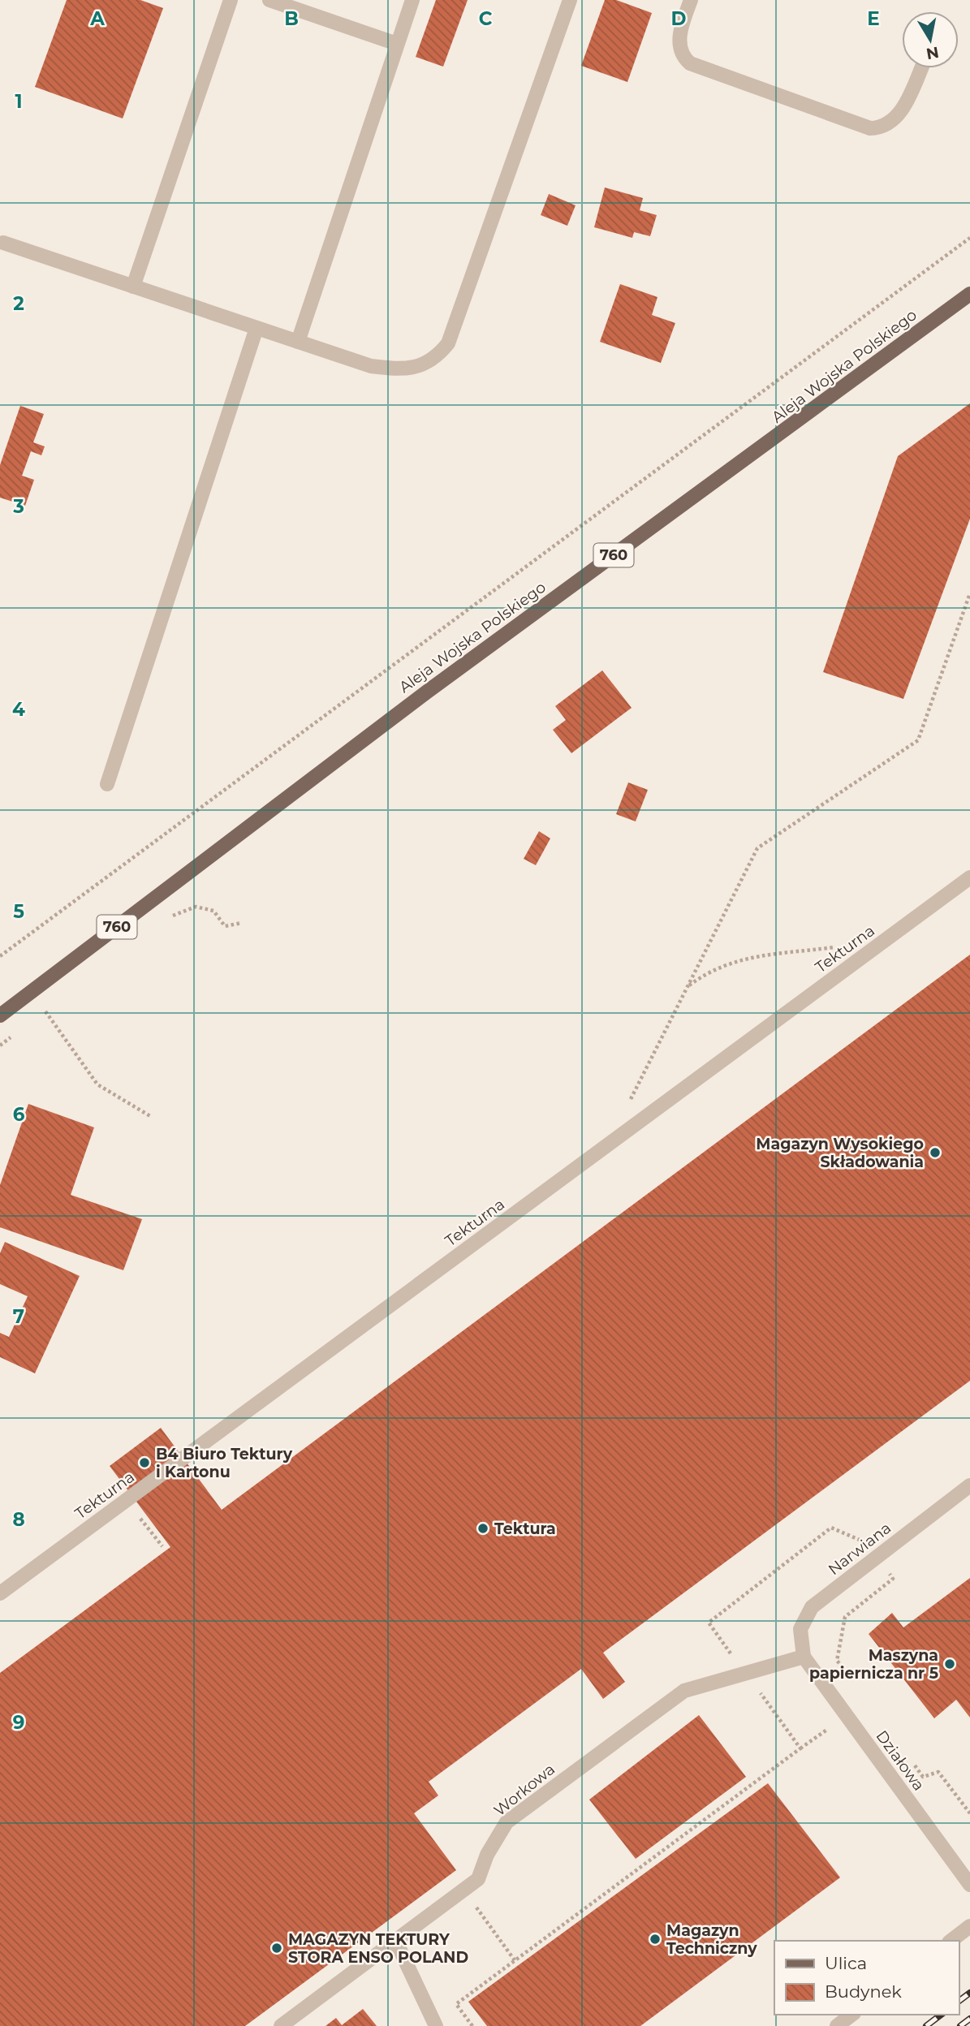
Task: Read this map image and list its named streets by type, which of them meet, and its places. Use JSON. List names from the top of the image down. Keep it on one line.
{"streets":{"main road":["Aleja Wojska Polskiego","760"],"street":["Tekturna","Narwiana","Działowa","Workowa"]},"crossings":[["Narwiana","Działowa"],["Narwiana","Workowa"],["Działowa","Workowa"]],"places":["Magazyn Wysokiego Składowania","B4 Biuro Tektury i Kartonu","Tektura","Maszyna papiernicza nr 5","Magazyn Techniczny","MAGAZYN TEKTURY STORA ENSO POLAND"],"legend":["Ulica","Budynek"],"north":"bottom","grid":{"columns":["A","B","C","D","E"],"rows":["1","2","3","4","5","6","7","8","9"]}}
